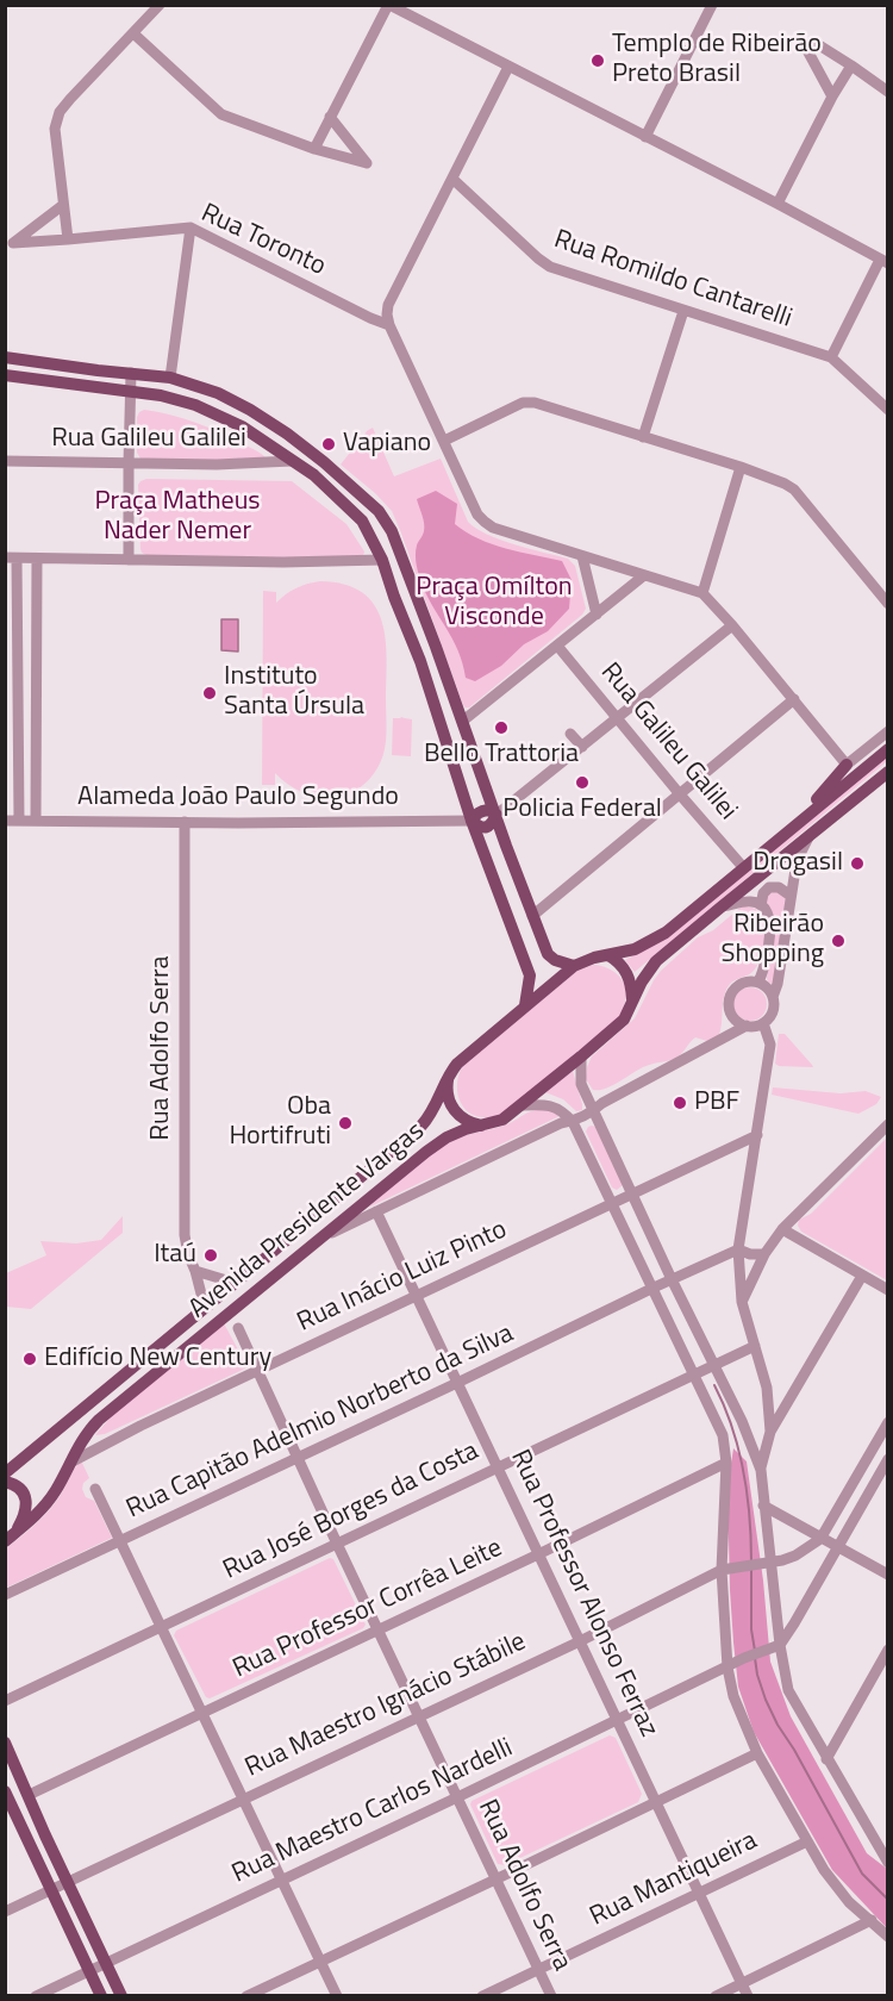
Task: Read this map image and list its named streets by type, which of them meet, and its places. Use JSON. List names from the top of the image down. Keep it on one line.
{"streets":{"main road":["Avenida Presidente Vargas"],"street":["Rua Toronto","Rua Romildo Cantarelli","Rua Galileu Galilei","Alameda João Paulo Segundo","Rua Adolfo Serra","Rua Inácio Luiz Pinto","Rua Capitão Adelmio Norberto da Silva","Rua José Borges da Costa","Rua Professor Alonso Ferraz","Rua Professor Corrêa Leite","Rua Maestro Ignácio Stábile","Rua Maestro Carlos Nardelli","Rua Mantiqueira"]},"crossings":[["Rua Galileu Galilei","Avenida Presidente Vargas"],["Alameda João Paulo Segundo","Rua Adolfo Serra"],["Rua Adolfo Serra","Avenida Presidente Vargas"],["Rua Adolfo Serra","Rua Inácio Luiz Pinto"],["Rua Adolfo Serra","Rua Capitão Adelmio Norberto da Silva"],["Rua Adolfo Serra","Rua José Borges da Costa"],["Rua Adolfo Serra","Rua Professor Corrêa Leite"],["Rua Adolfo Serra","Rua Maestro Ignácio Stábile"],["Rua Adolfo Serra","Rua Maestro Carlos Nardelli"],["Rua Adolfo Serra","Rua Mantiqueira"],["Avenida Presidente Vargas","Rua Inácio Luiz Pinto"],["Rua Inácio Luiz Pinto","Rua Professor Alonso Ferraz"],["Rua Capitão Adelmio Norberto da Silva","Rua Professor Alonso Ferraz"],["Rua José Borges da Costa","Rua Professor Alonso Ferraz"],["Rua Professor Alonso Ferraz","Rua Professor Corrêa Leite"],["Rua Professor Alonso Ferraz","Rua Maestro Ignácio Stábile"],["Rua Professor Alonso Ferraz","Rua Maestro Carlos Nardelli"],["Rua Professor Alonso Ferraz","Rua Mantiqueira"]],"parks":["Praça Matheus Nader Nemer","Praça Omílton Visconde"],"places":["Templo de Ribeirão Preto Brasil","Vapiano","Instituto Santa Úrsula","Bello Trattoria","Policia Federal","Drogasil","Ribeirão Shopping","PBF","Oba Hortifruti","Itaú","Edifício New Century"]}
